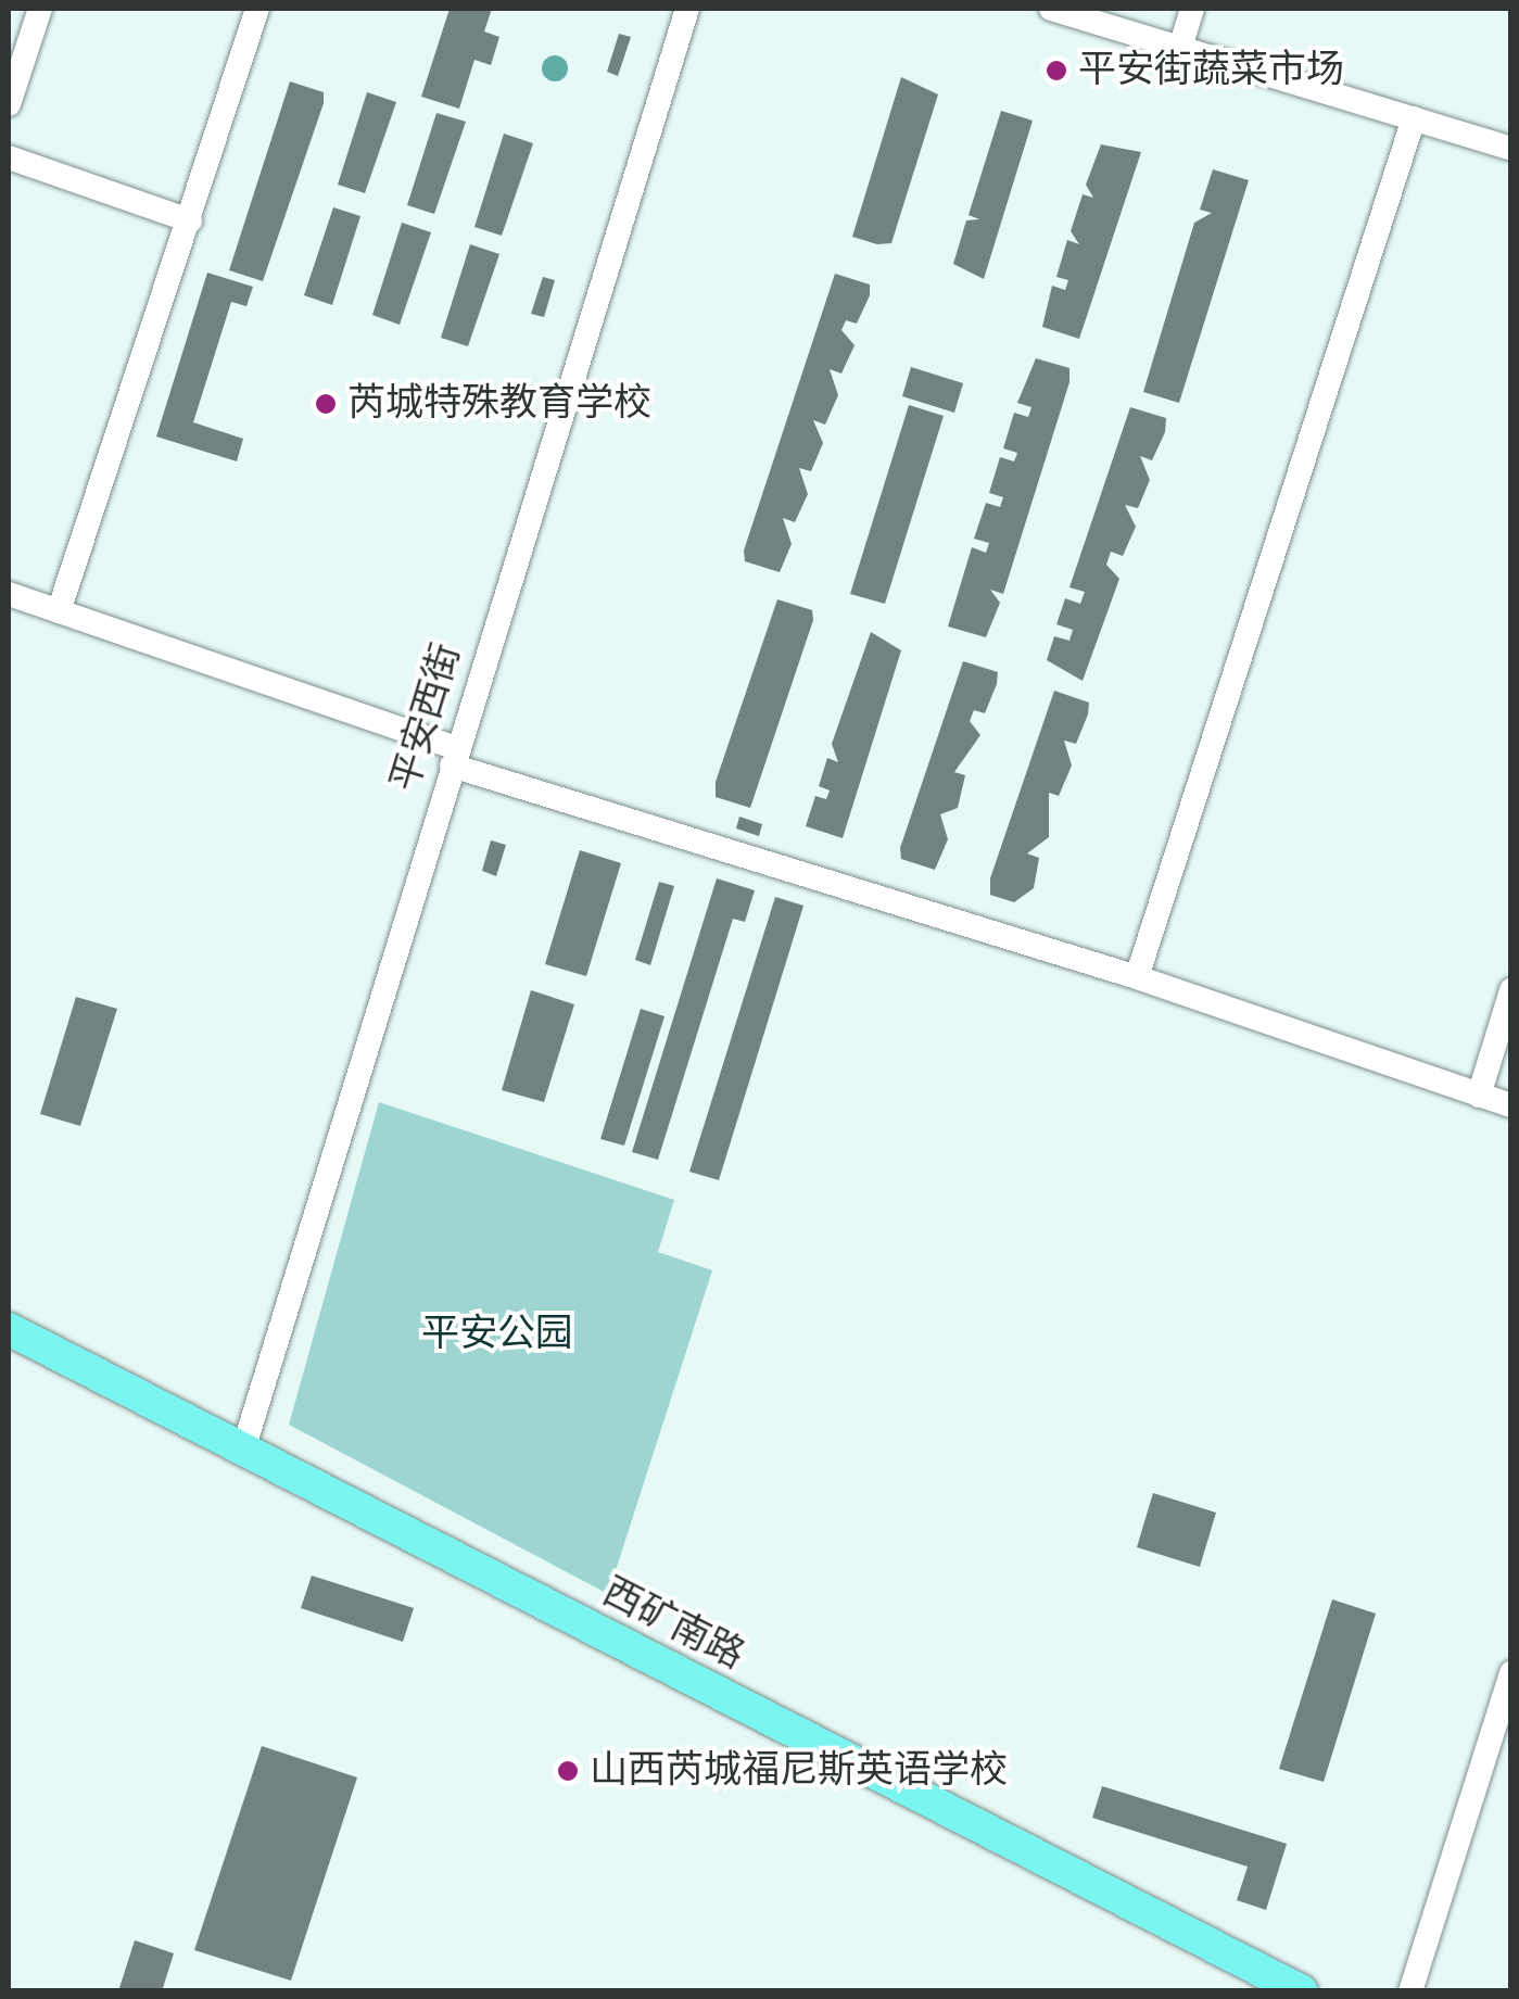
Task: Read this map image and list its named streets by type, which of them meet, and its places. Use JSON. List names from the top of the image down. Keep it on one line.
{"streets":{"main road":["西矿南路"],"street":["平安西街"]},"crossings":[["平安西街","西矿南路"]],"parks":["平安公园"],"places":["平安街蔬菜市场","芮城特殊教育学校","山西芮城福尼斯英语学校"]}
